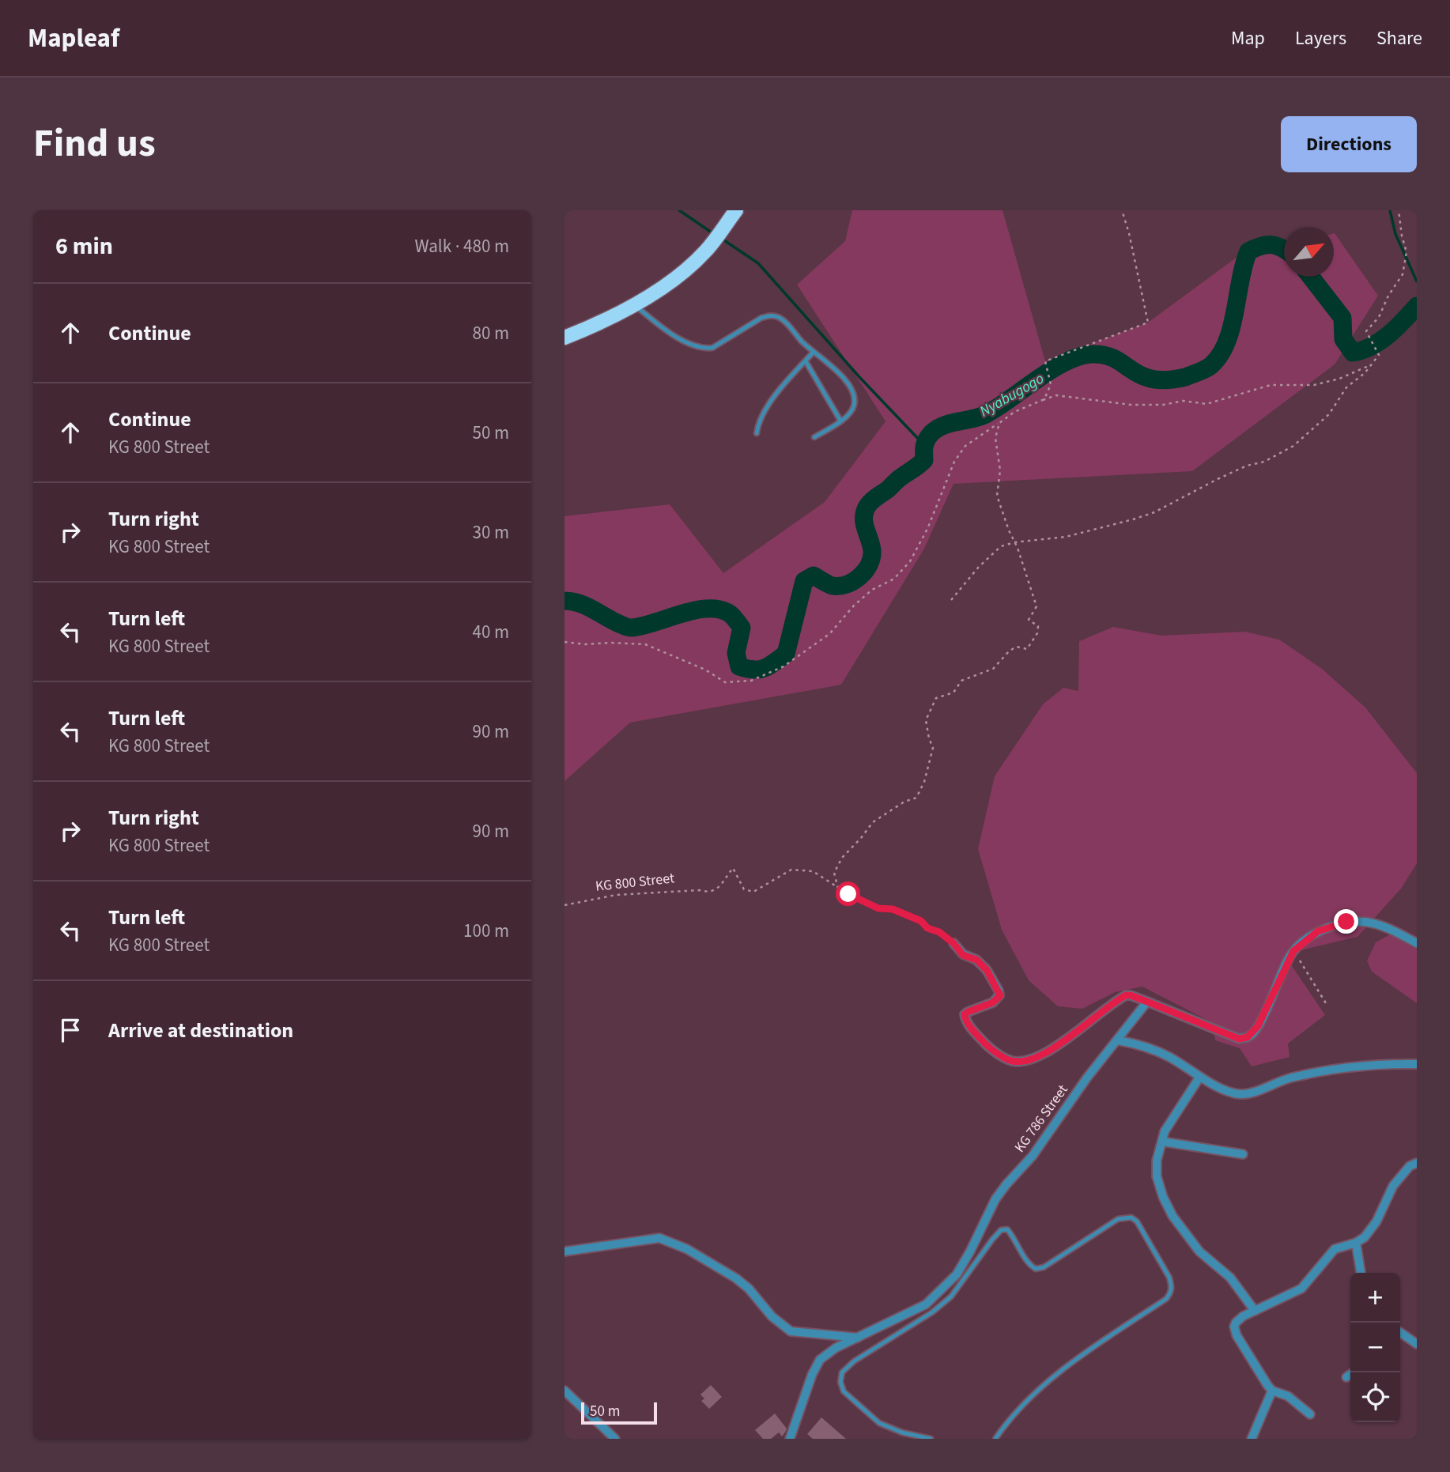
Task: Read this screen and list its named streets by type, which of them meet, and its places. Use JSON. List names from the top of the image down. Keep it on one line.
{"streets":{"street":["KG 786 Street"],"path":["KG 800 Street"]},"water":["Nyabugogo"],"scale_bar":"50 m","north":"top right","page":{"header":"Mapleaf","nav":["Map","Layers","Share"],"title":"Find us","buttons":"Directions","heading":["6 min","Walk · 480 m"],"list":[["Continue","80 m"],["Continue","KG 800 Street","50 m"],["Turn right","KG 800 Street","30 m"],["Turn left","KG 800 Street","40 m"],["Turn left","KG 800 Street","90 m"],["Turn right","KG 800 Street","90 m"],["Turn left","KG 800 Street","100 m"],"Arrive at destination"],"map_buttons":["+","−"],"scale":"50 m"}}
